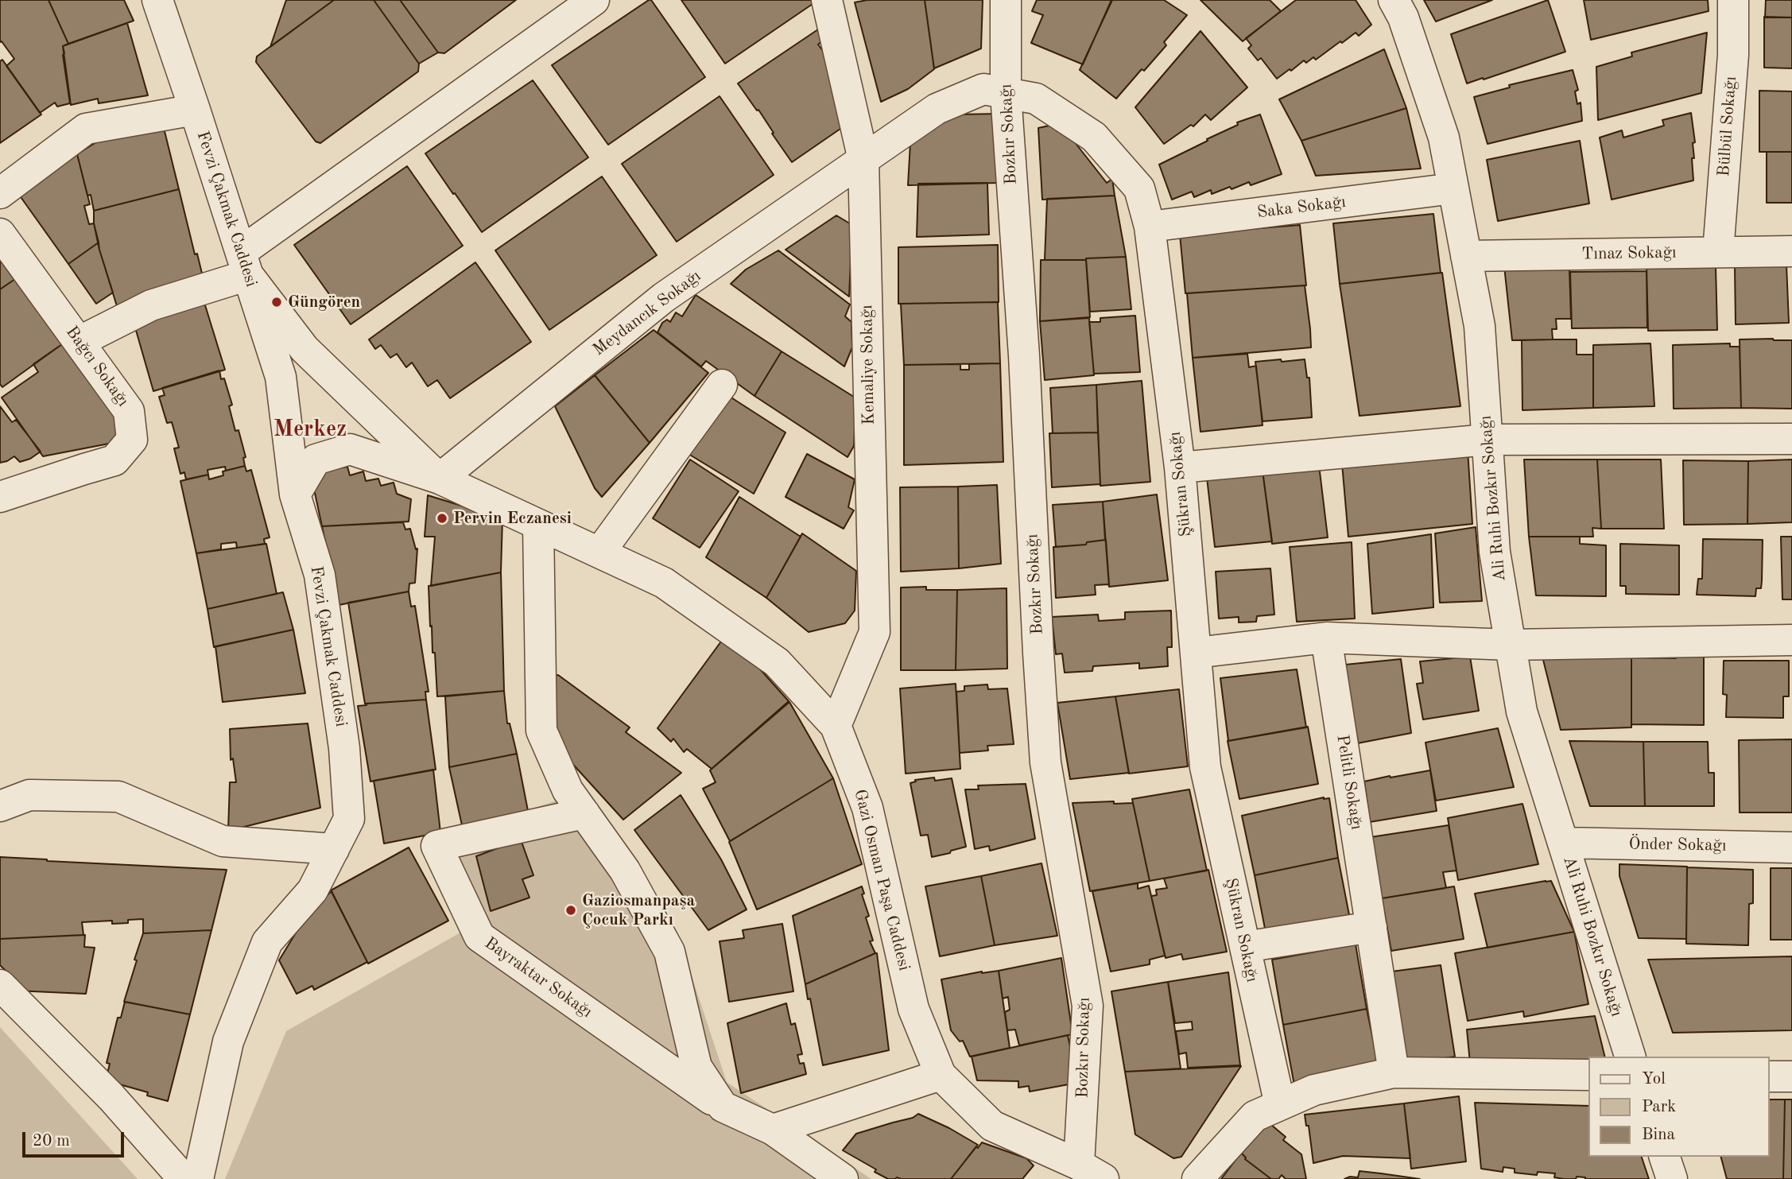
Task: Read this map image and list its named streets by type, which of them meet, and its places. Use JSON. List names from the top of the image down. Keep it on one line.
{"streets":{"street":["Bülbül Sokağı","Bozkır Sokağı","Saka Sokağı","Fevzi Çakmak Caddesi","Tınaz Sokağı","Meydancık Sokağı","Kemaliye Sokağı","Bağcı Sokağı","Şükran Sokağı","Ali Ruhi Bozkır Sokağı","Pelitli Sokağı","Önder Sokağı","Gazi Osman Paşa Caddesi","Bayraktar Sokağı"]},"crossings":[["Bülbül Sokağı","Tınaz Sokağı"],["Bozkır Sokağı","Şükran Sokağı"],["Bozkır Sokağı","Gazi Osman Paşa Caddesi"],["Saka Sokağı","Şükran Sokağı"],["Saka Sokağı","Ali Ruhi Bozkır Sokağı"],["Tınaz Sokağı","Ali Ruhi Bozkır Sokağı"],["Meydancık Sokağı","Kemaliye Sokağı"],["Meydancık Sokağı","Şükran Sokağı"],["Meydancık Sokağı","Gazi Osman Paşa Caddesi"],["Kemaliye Sokağı","Şükran Sokağı"],["Kemaliye Sokağı","Gazi Osman Paşa Caddesi"],["Ali Ruhi Bozkır Sokağı","Önder Sokağı"]],"districts":["Merkez"],"places":["Güngören","Pervin Eczanesi","Gaziosmanpaşa Çocuk Parkı"],"legend":["Yol","Park","Bina"],"scale_bar":"20 m"}
